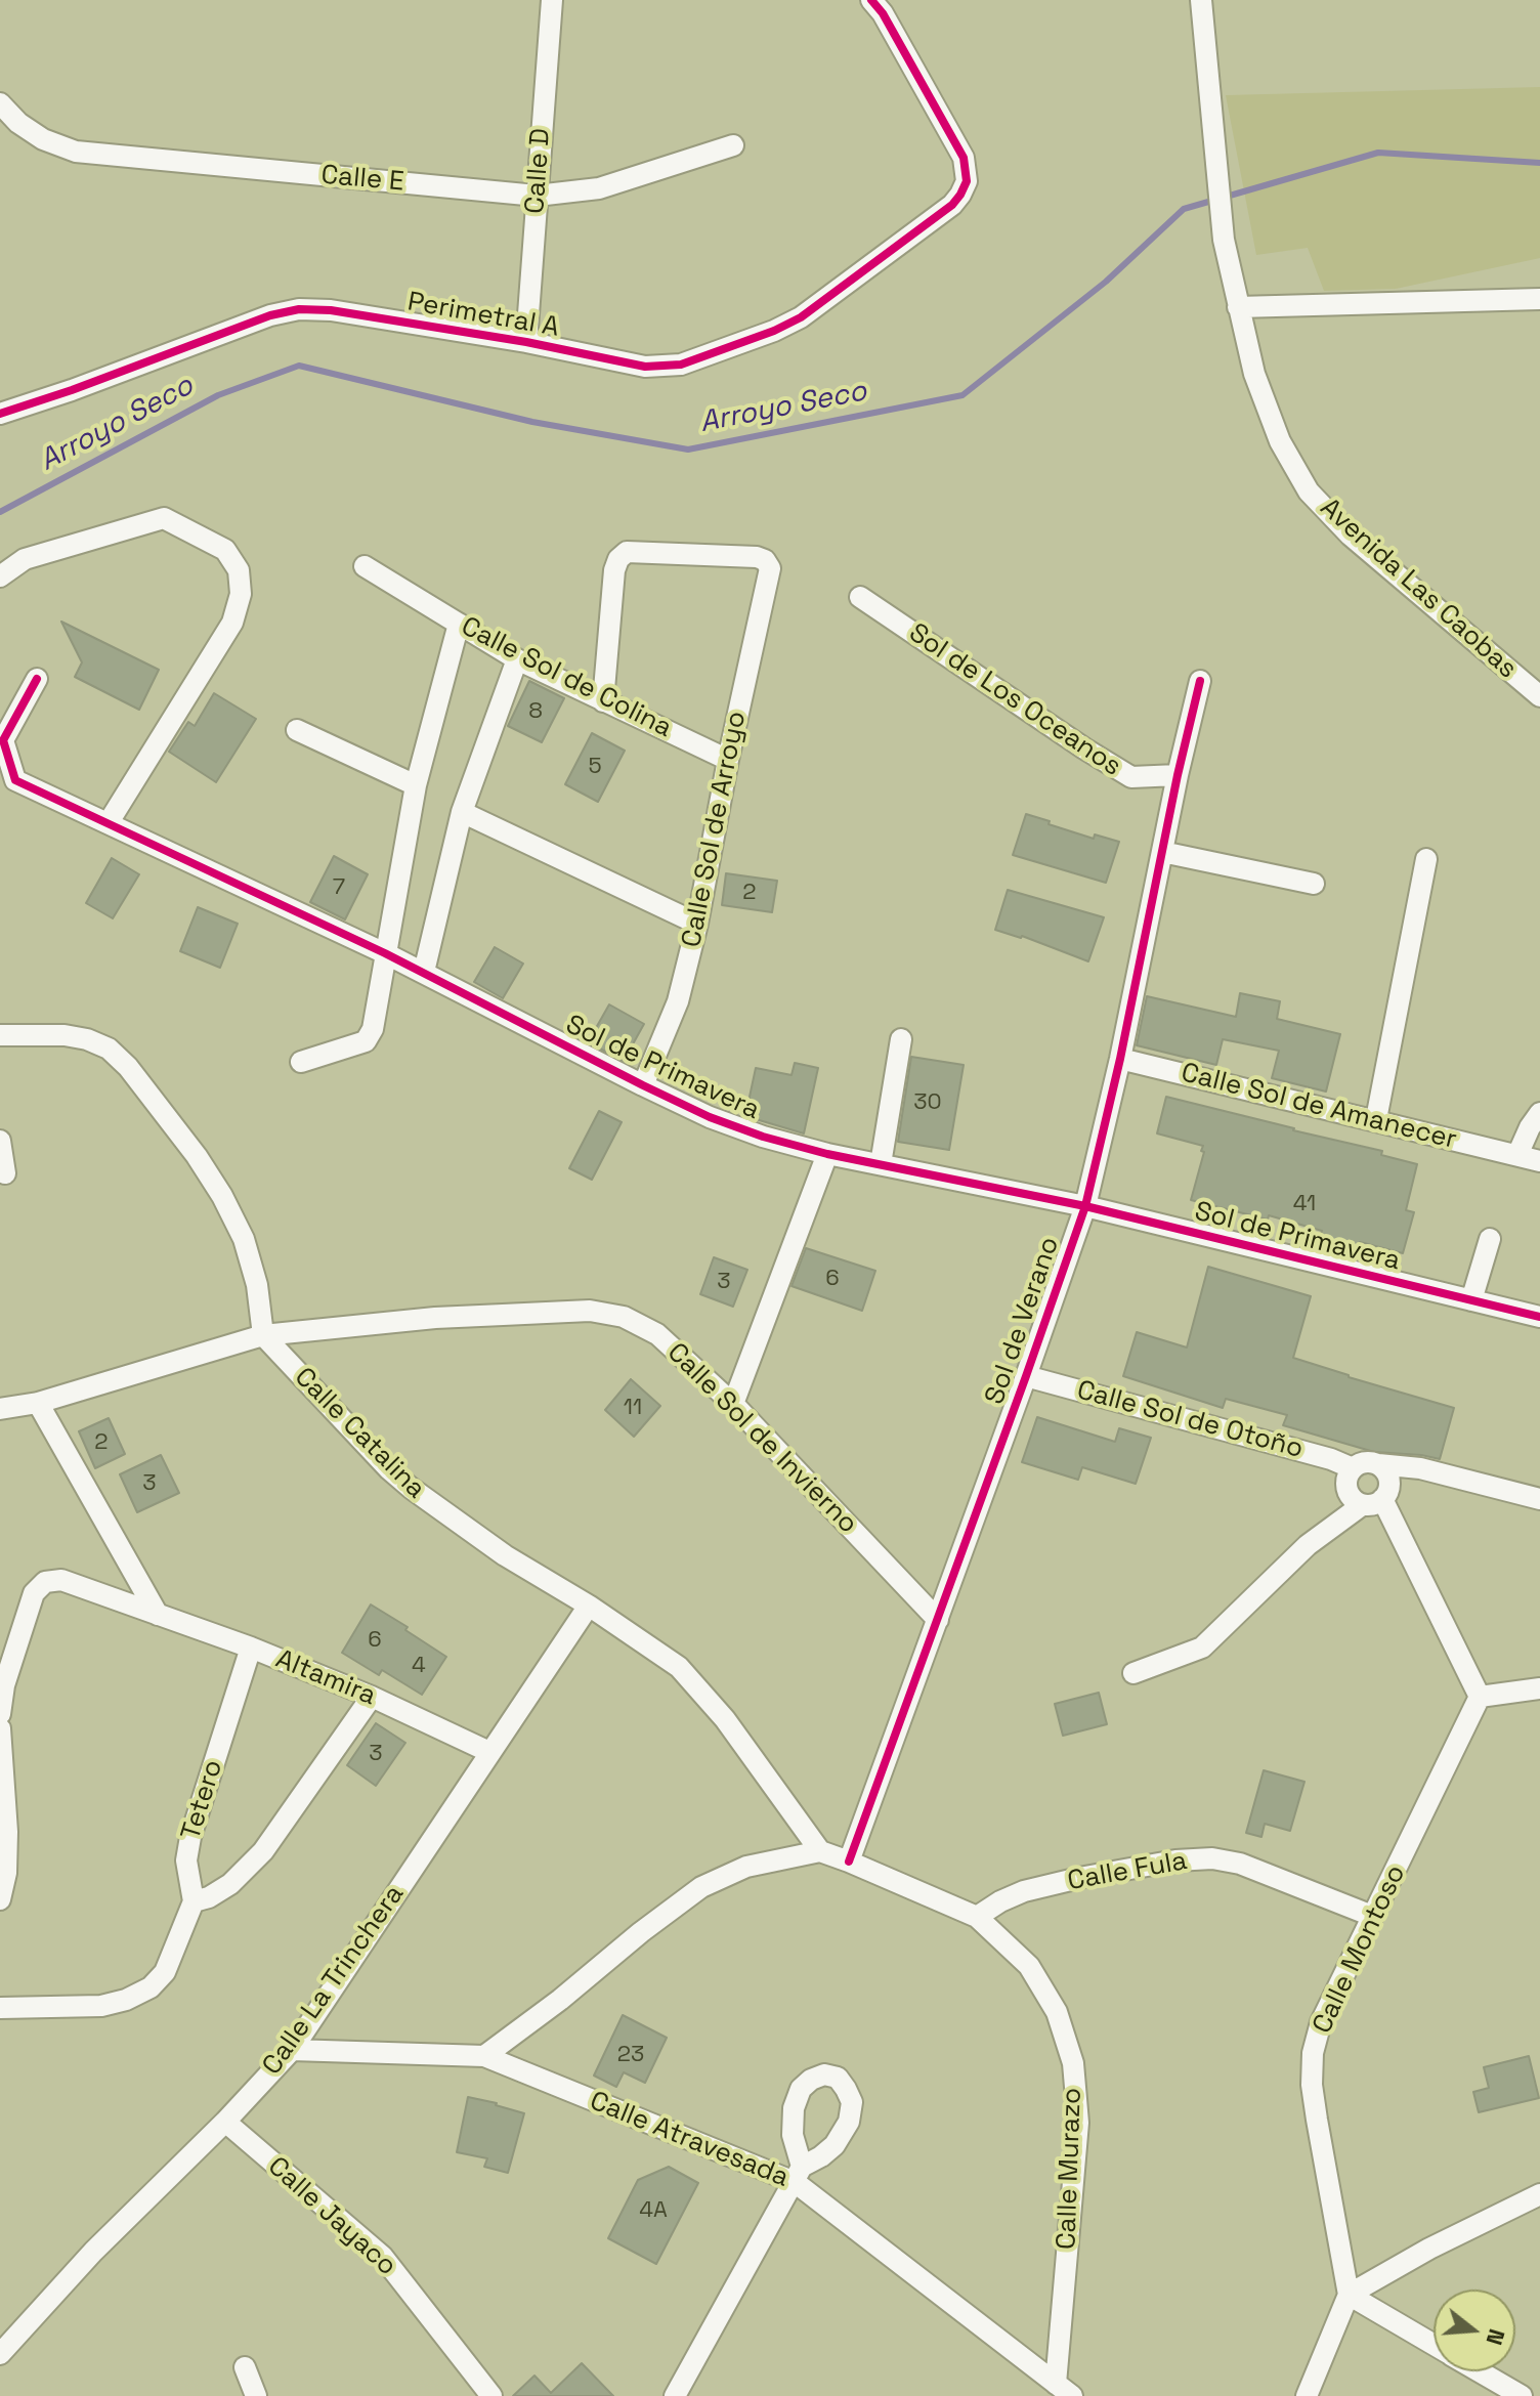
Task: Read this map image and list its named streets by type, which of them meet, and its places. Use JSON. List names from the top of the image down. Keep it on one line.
{"streets":{"street":["Calle D","Calle E","Perimetral A","Avenida Las Caobas","Calle Sol de Colina","Sol de Los Oceanos","Calle Sol de Arroyo","Sol de Primavera","Calle Sol de Amanecer","Sol de Verano","Calle Sol de Otoño","Calle Catalina","Calle Sol de Invierno","Altamira","Tetero","Calle Fula","Calle Montoso","Calle La Trinchera","Calle Atravesada","Calle Murazo","Calle Jayaco"]},"crossings":[["Calle D","Calle E"],["Calle D","Perimetral A"],["Calle Sol de Colina","Calle Sol de Arroyo"],["Sol de Los Oceanos","Sol de Verano"],["Calle Sol de Arroyo","Sol de Primavera"],["Sol de Primavera","Sol de Verano"],["Calle Sol de Amanecer","Sol de Verano"],["Sol de Verano","Calle Sol de Otoño"],["Sol de Verano","Calle Sol de Invierno"],["Sol de Verano","Calle Murazo"],["Calle Catalina","Calle Sol de Invierno"],["Calle Catalina","Calle La Trinchera"],["Calle Catalina","Calle Murazo"],["Altamira","Tetero"],["Altamira","Calle La Trinchera"],["Calle Fula","Calle Montoso"],["Calle Fula","Calle Murazo"],["Calle La Trinchera","Calle Atravesada"],["Calle La Trinchera","Calle Jayaco"],["Calle Atravesada","Calle Murazo"]],"water":["Arroyo Seco"],"house_numbers":["8","5","7","2","30","41","6","3","11","2","3","6","4","3","23","4A"],"north":"right"}
